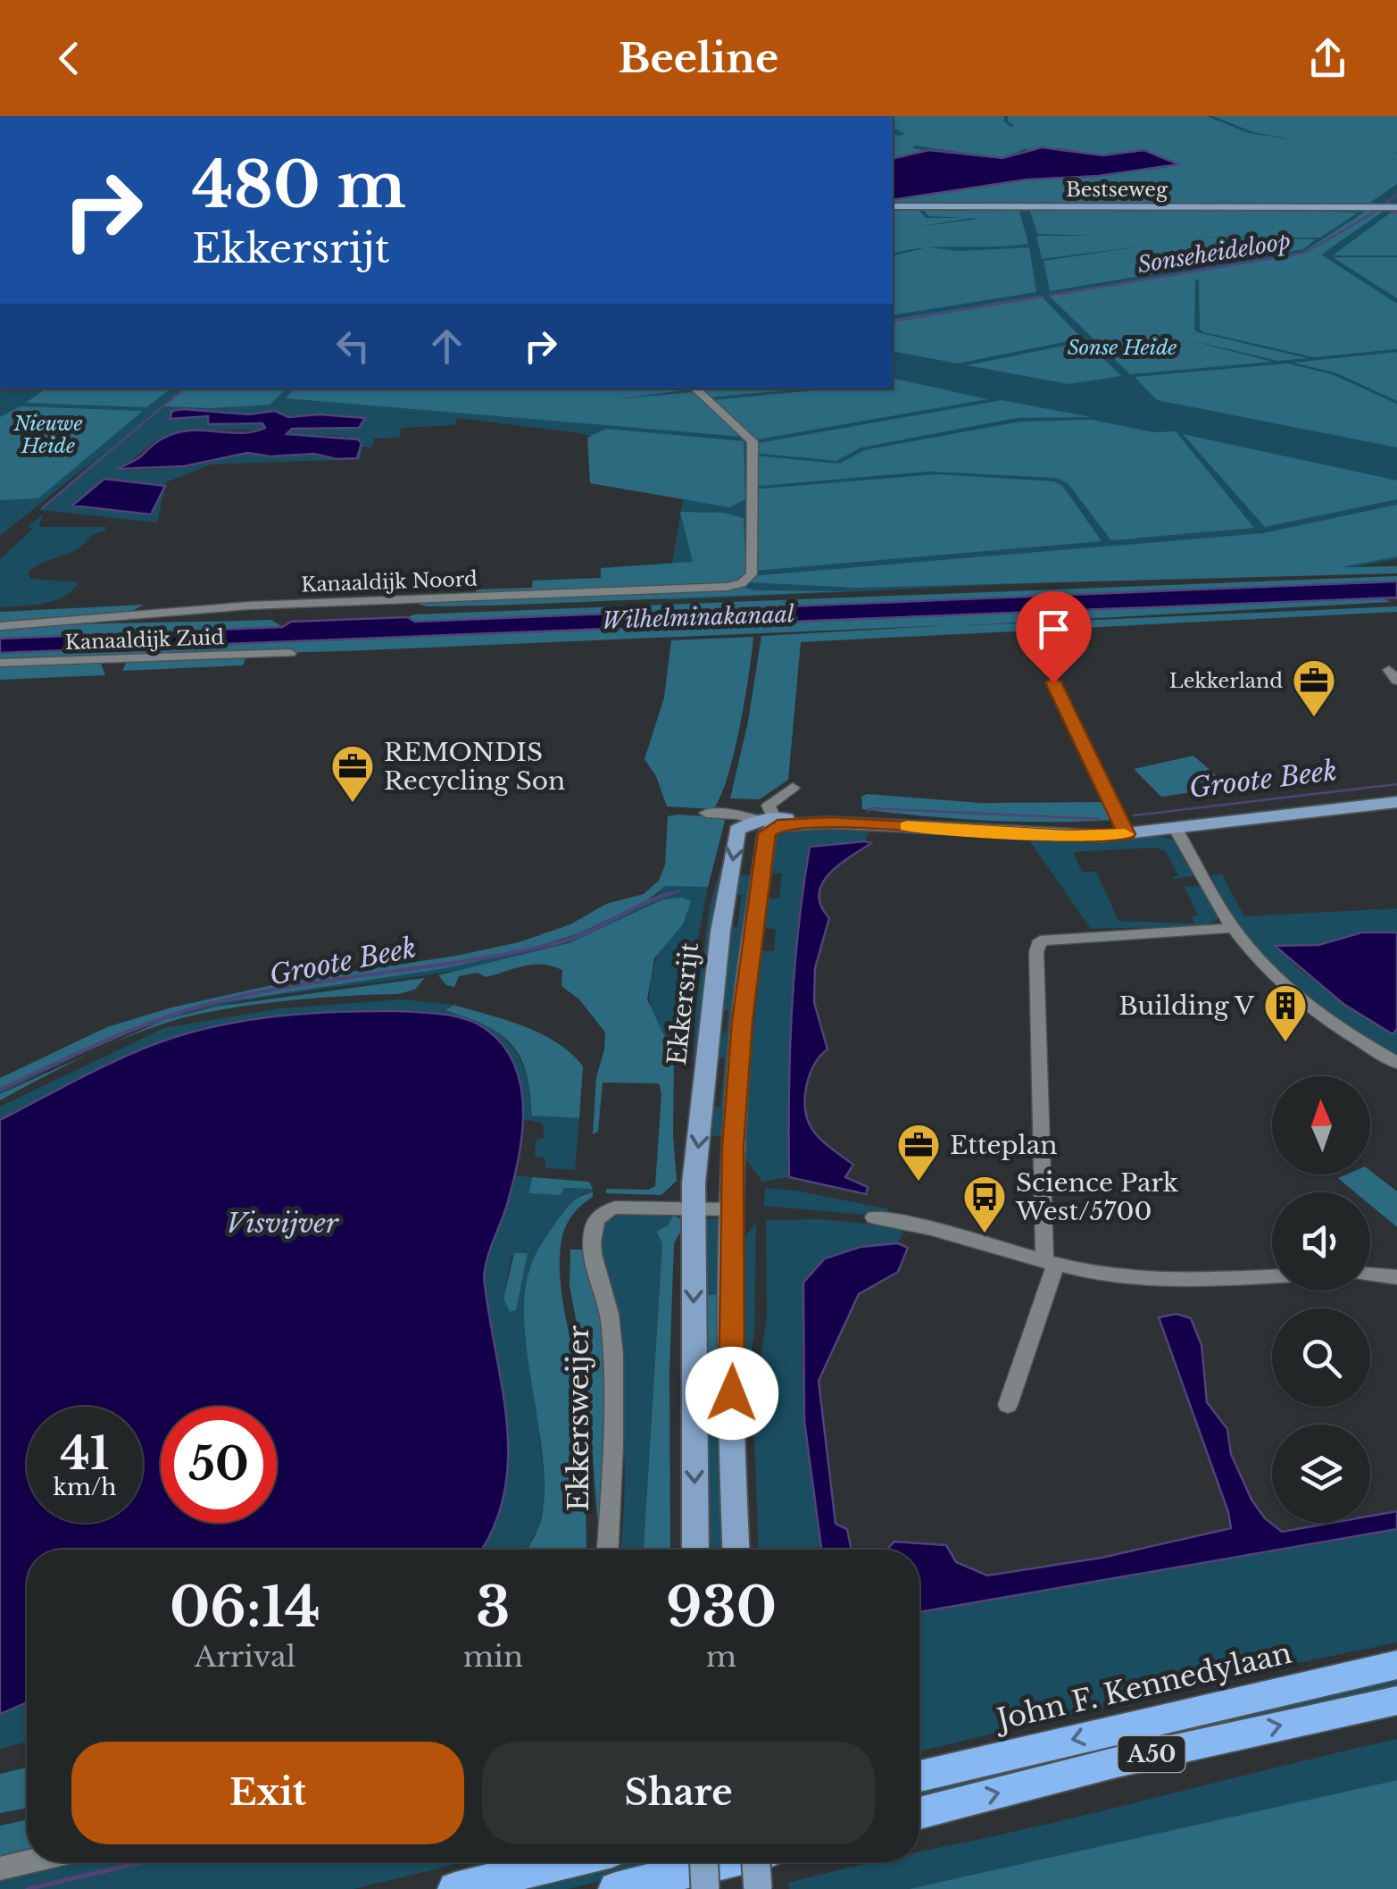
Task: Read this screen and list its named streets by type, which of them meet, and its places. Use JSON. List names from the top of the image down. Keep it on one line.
{"streets":{"highway":["John F. Kennedylaan","A50"],"main road":["Bestseweg","Ekkersrijt"],"street":["Kanaaldijk Noord","Kanaaldijk Zuid","Ekkersweijer"]},"crossings":[["Ekkersrijt","Ekkersweijer"]],"water":["Sonseheideloop","Wilhelminakanaal","Groote Beek","Visvijver"],"parks":["Sonse Heide","Nieuwe Heide"],"places":{"office":["Lekkerland","REMONDIS Recycling Son","Etteplan"],"building":["Building V"],"bus stop":["Science Park West/5700"]},"north":"top","page":{"header":"Beeline","turn":["480 m","Ekkersrijt"],"speed":"41 km/h","limit":"50","eta":["06:14","Arrival","3","min","930","m"],"buttons":["Exit","Share"]}}
